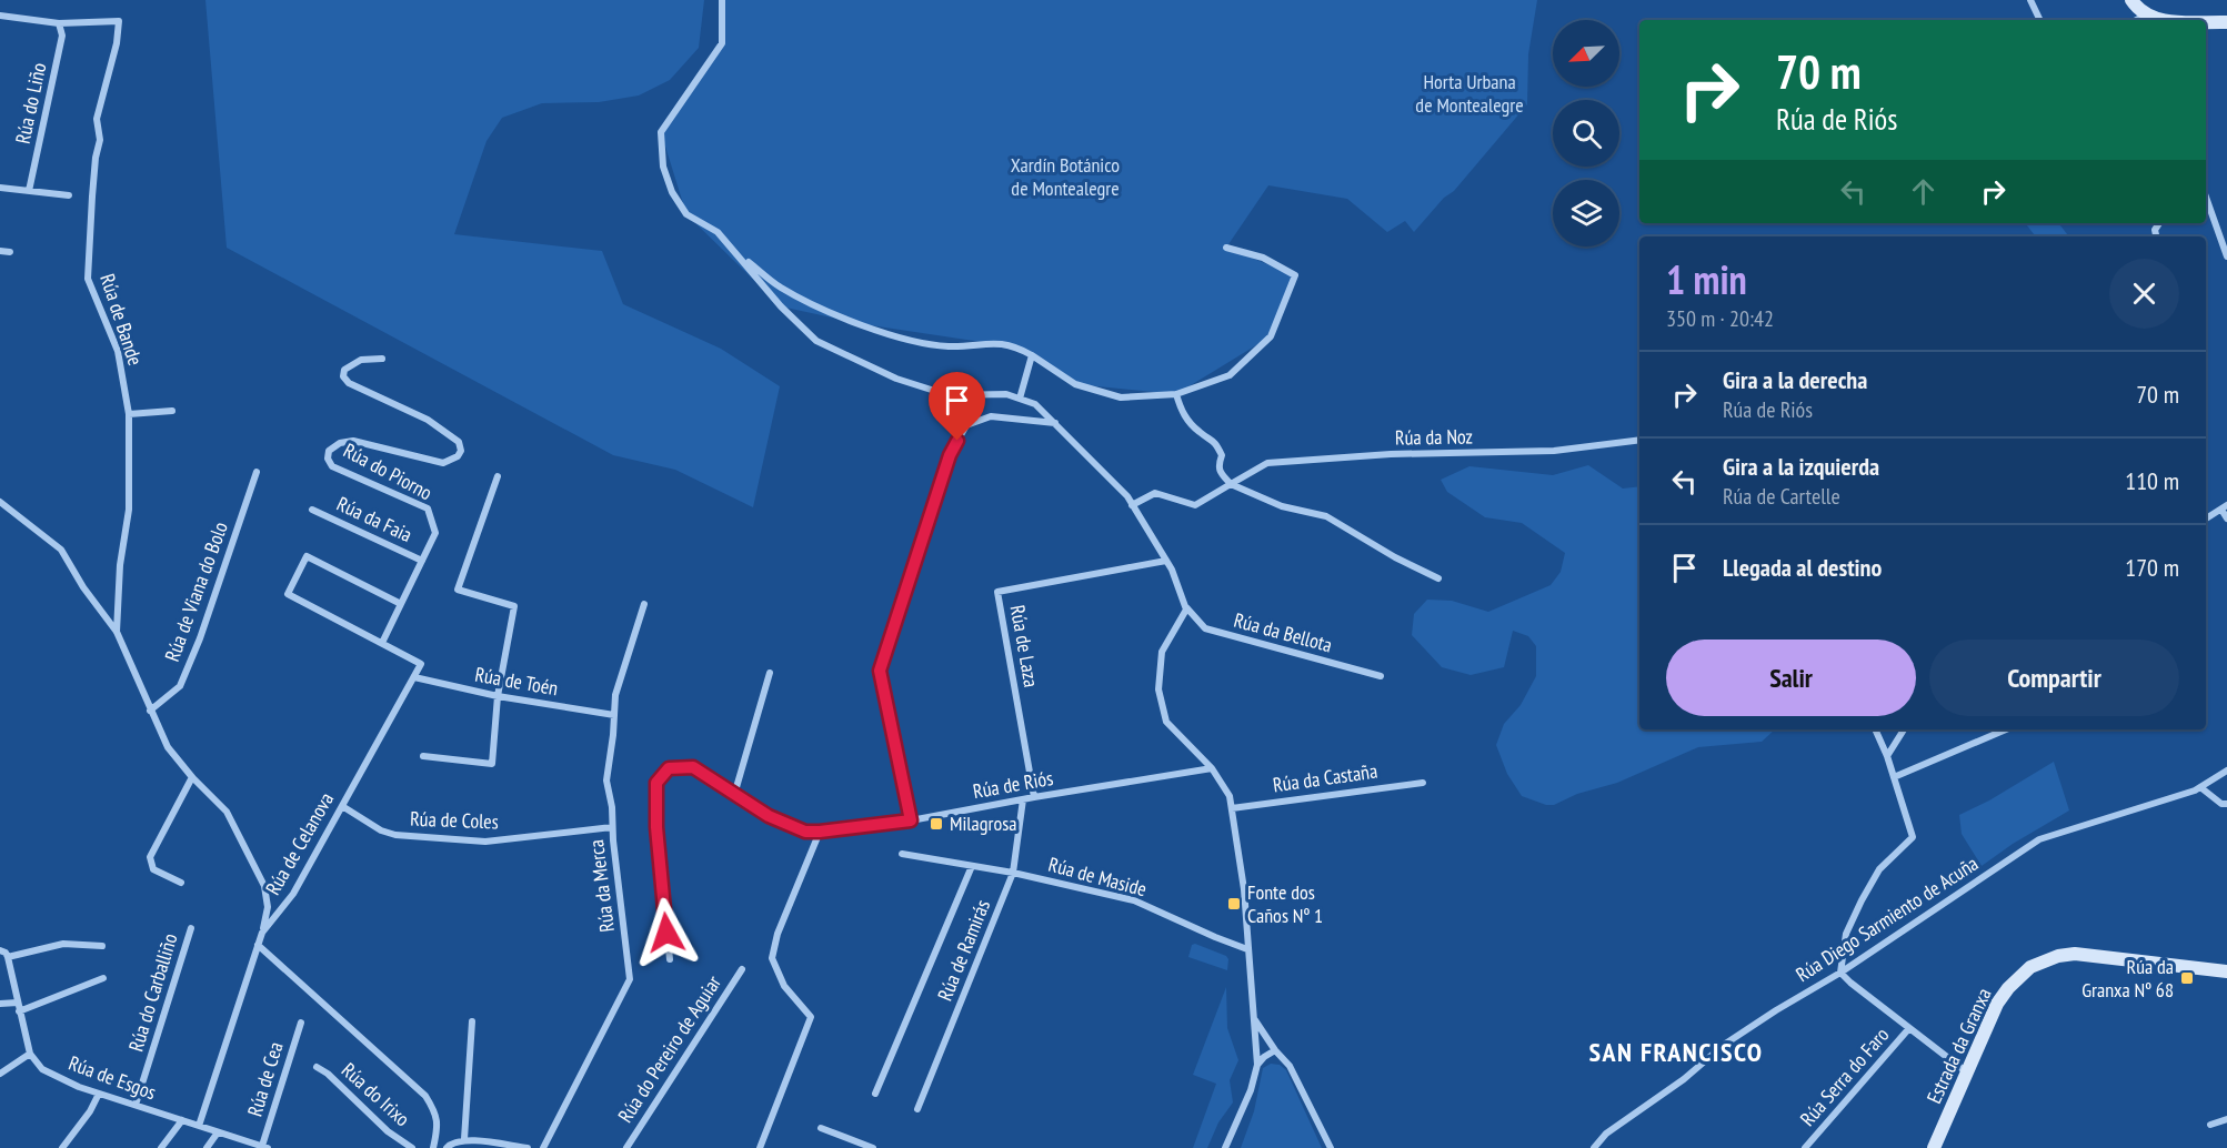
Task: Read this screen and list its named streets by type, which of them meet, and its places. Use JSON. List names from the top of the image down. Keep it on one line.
{"streets":{"main road":["Estrada da Granxa"],"street":["Rúa do Liño","Rúa de Bande","Rúa da Noz","Rúa do Piorno","Rúa da Faia","Rúa de Viana do Bolo","Rúa da Bellota","Rúa de Laza","Rúa de Toén","Rúa da Castaña","Rúa de Riós","Rúa de Coles","Rúa de Celanova","Rúa de Maside","Rúa da Merca","Rúa Diego Sarmiento de Acuña","Rúa de Ramirás","Rúa do Carballiño","Rúa do Pereiro de Aguiar","Rúa Serra do Faro","Rúa de Esgos","Rúa de Cea","Rúa do Irixo"]},"crossings":[["Rúa do Liño","Rúa de Bande"],["Rúa do Piorno","Rúa da Faia"],["Rúa de Laza","Rúa de Riós"],["Rúa de Toén","Rúa de Celanova"],["Rúa de Toén","Rúa da Merca"],["Rúa de Riós","Rúa de Ramirás"],["Rúa de Coles","Rúa de Celanova"],["Rúa de Coles","Rúa da Merca"],["Rúa de Celanova","Rúa de Esgos"],["Rúa de Maside","Rúa de Ramirás"],["Rúa do Carballiño","Rúa de Esgos"],["Rúa de Esgos","Rúa de Cea"]],"districts":["SAN FRANCISCO"],"parks":["Horta Urbana de Montealegre","Xardín Botánico de Montealegre"],"places":{"transit":["Milagrosa","Fonte dos Caños Nº 1","Rúa da Granxa Nº 68"]},"north":"bottom left","page":{"turn":["70 m","Rúa de Riós"],"heading":["1 min","350 m · 20:42"],"list":[{"name":"Gira a la derecha","note":"Rúa de Riós","value":"70 m"},{"name":"Gira a la izquierda","note":"Rúa de Cartelle","value":"110 m"},{"name":"Llegada al destino","value":"170 m"}],"buttons":["Salir","Compartir"]}}
